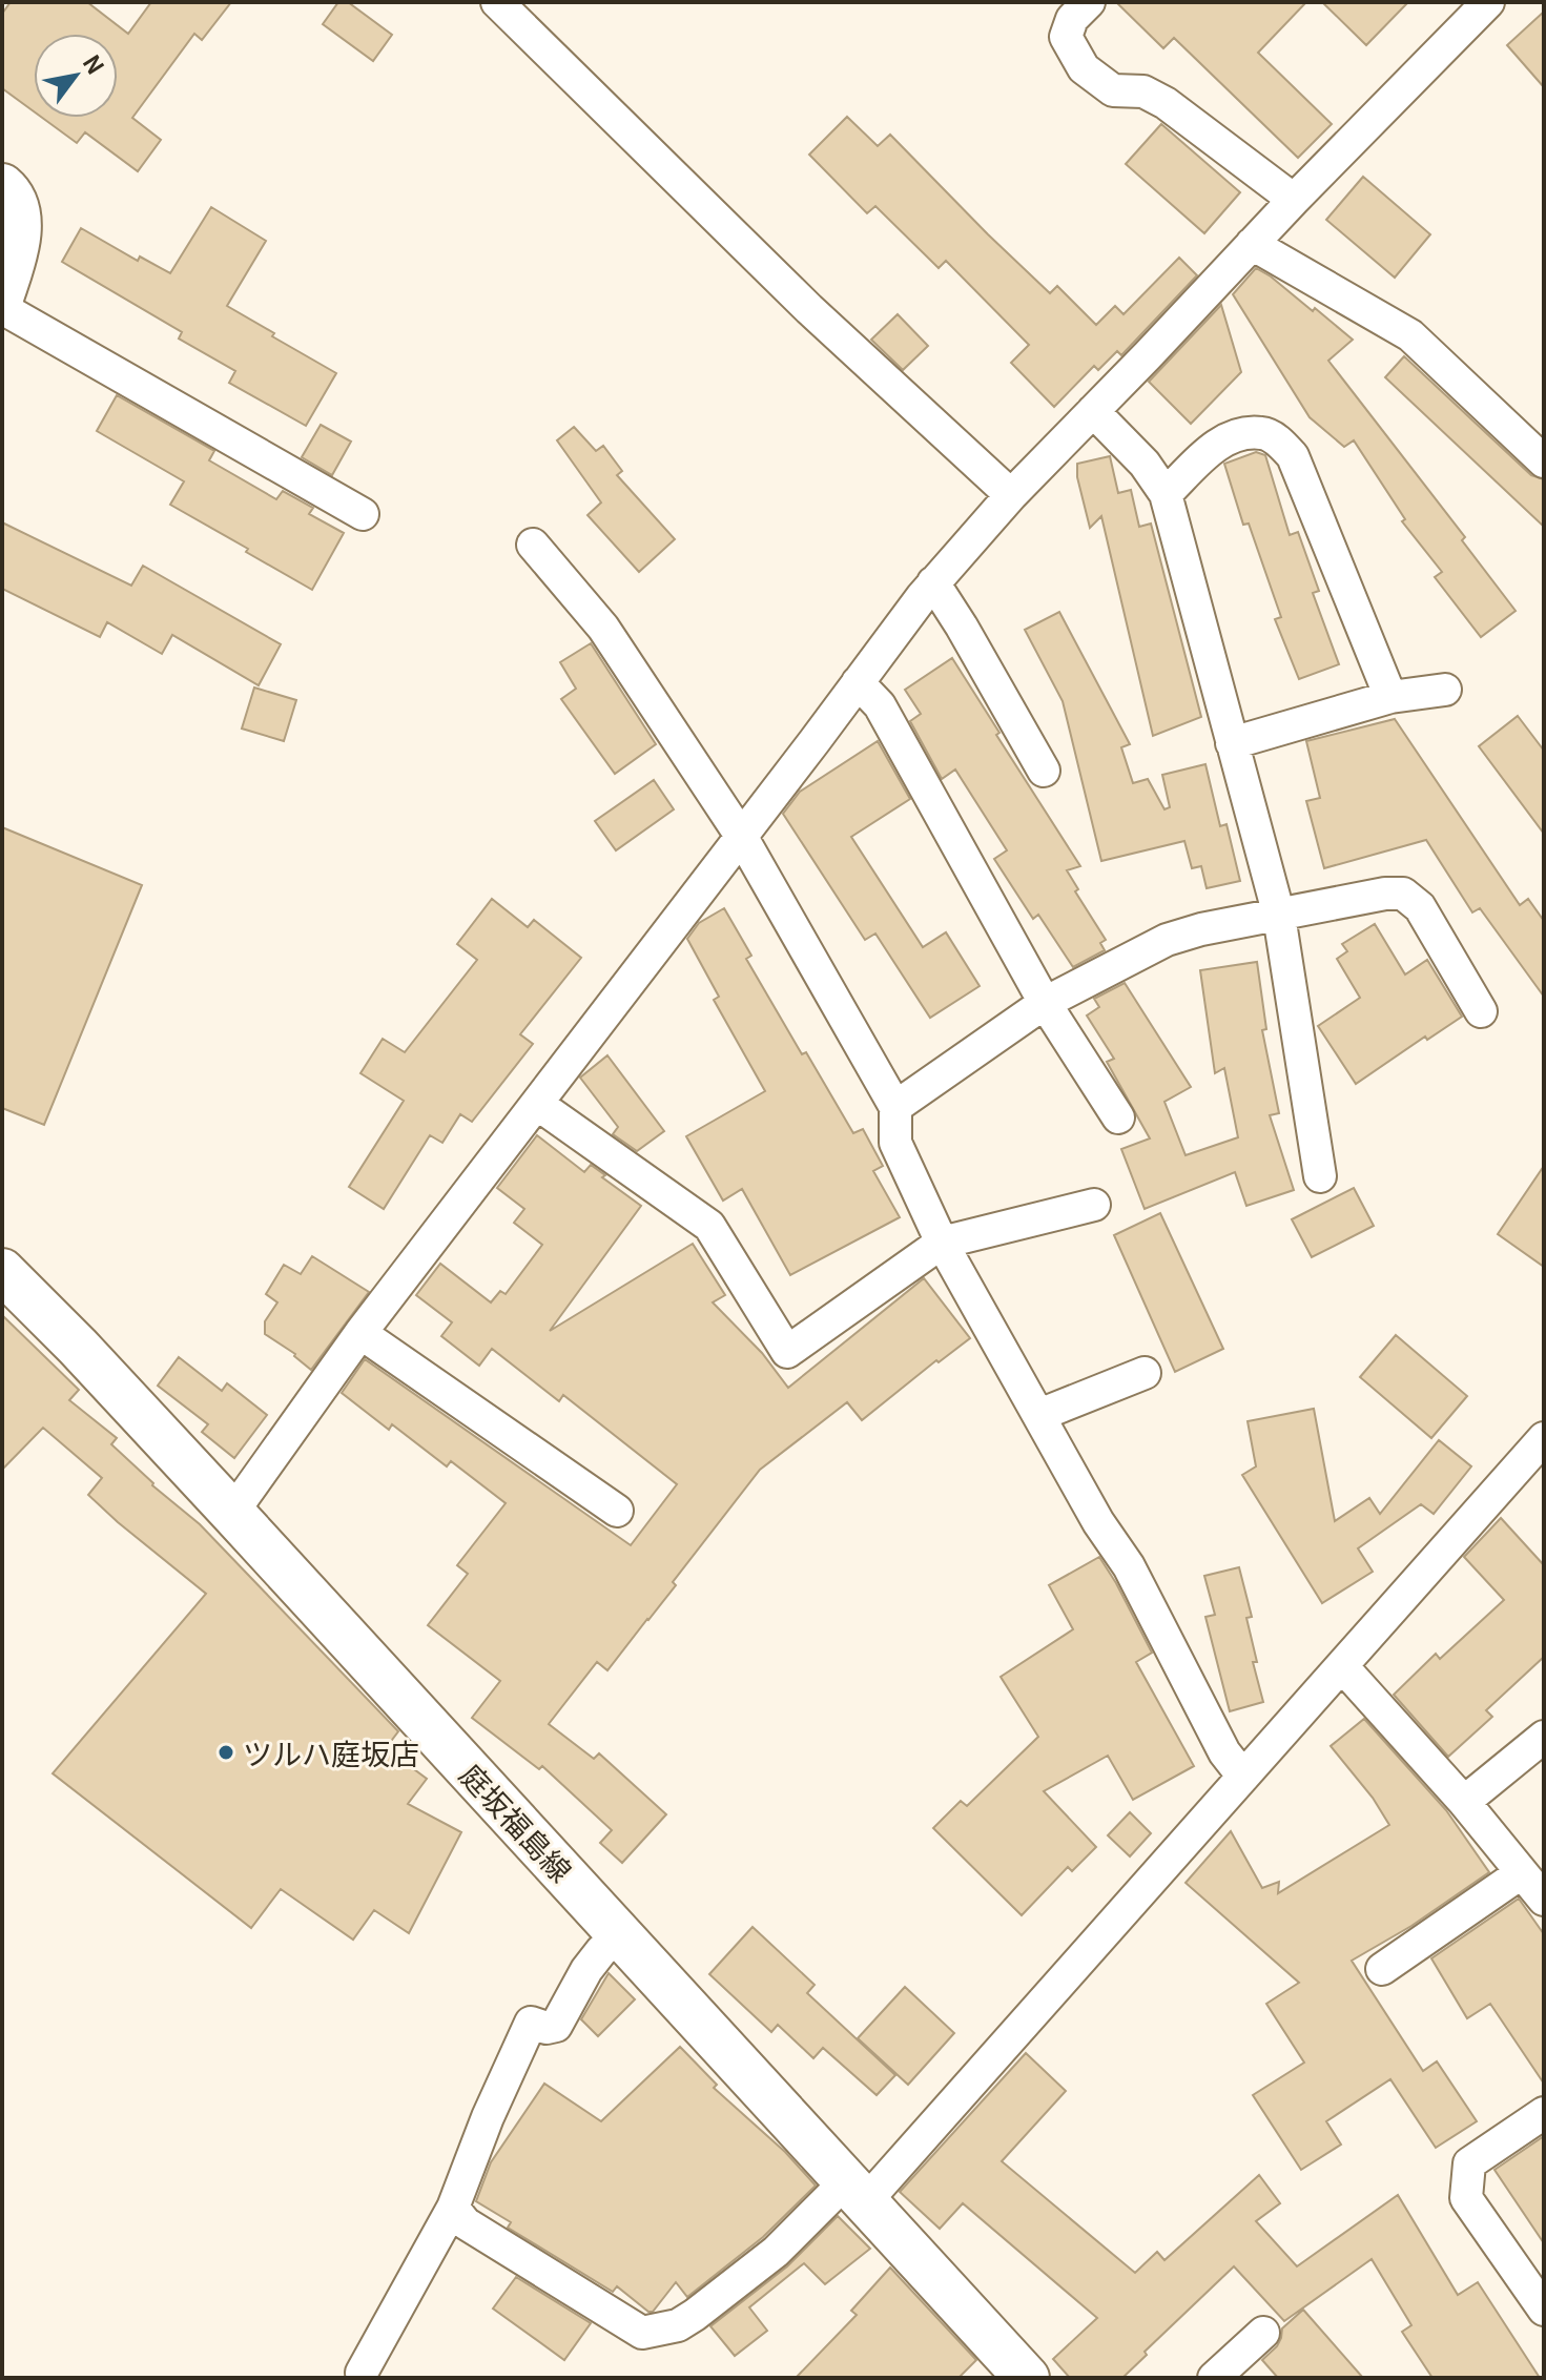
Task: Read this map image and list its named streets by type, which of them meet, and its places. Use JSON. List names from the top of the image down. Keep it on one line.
{"streets":{"main road":["庭坂福島線"]},"places":["ツルハ庭坂店"],"north":"top right"}
